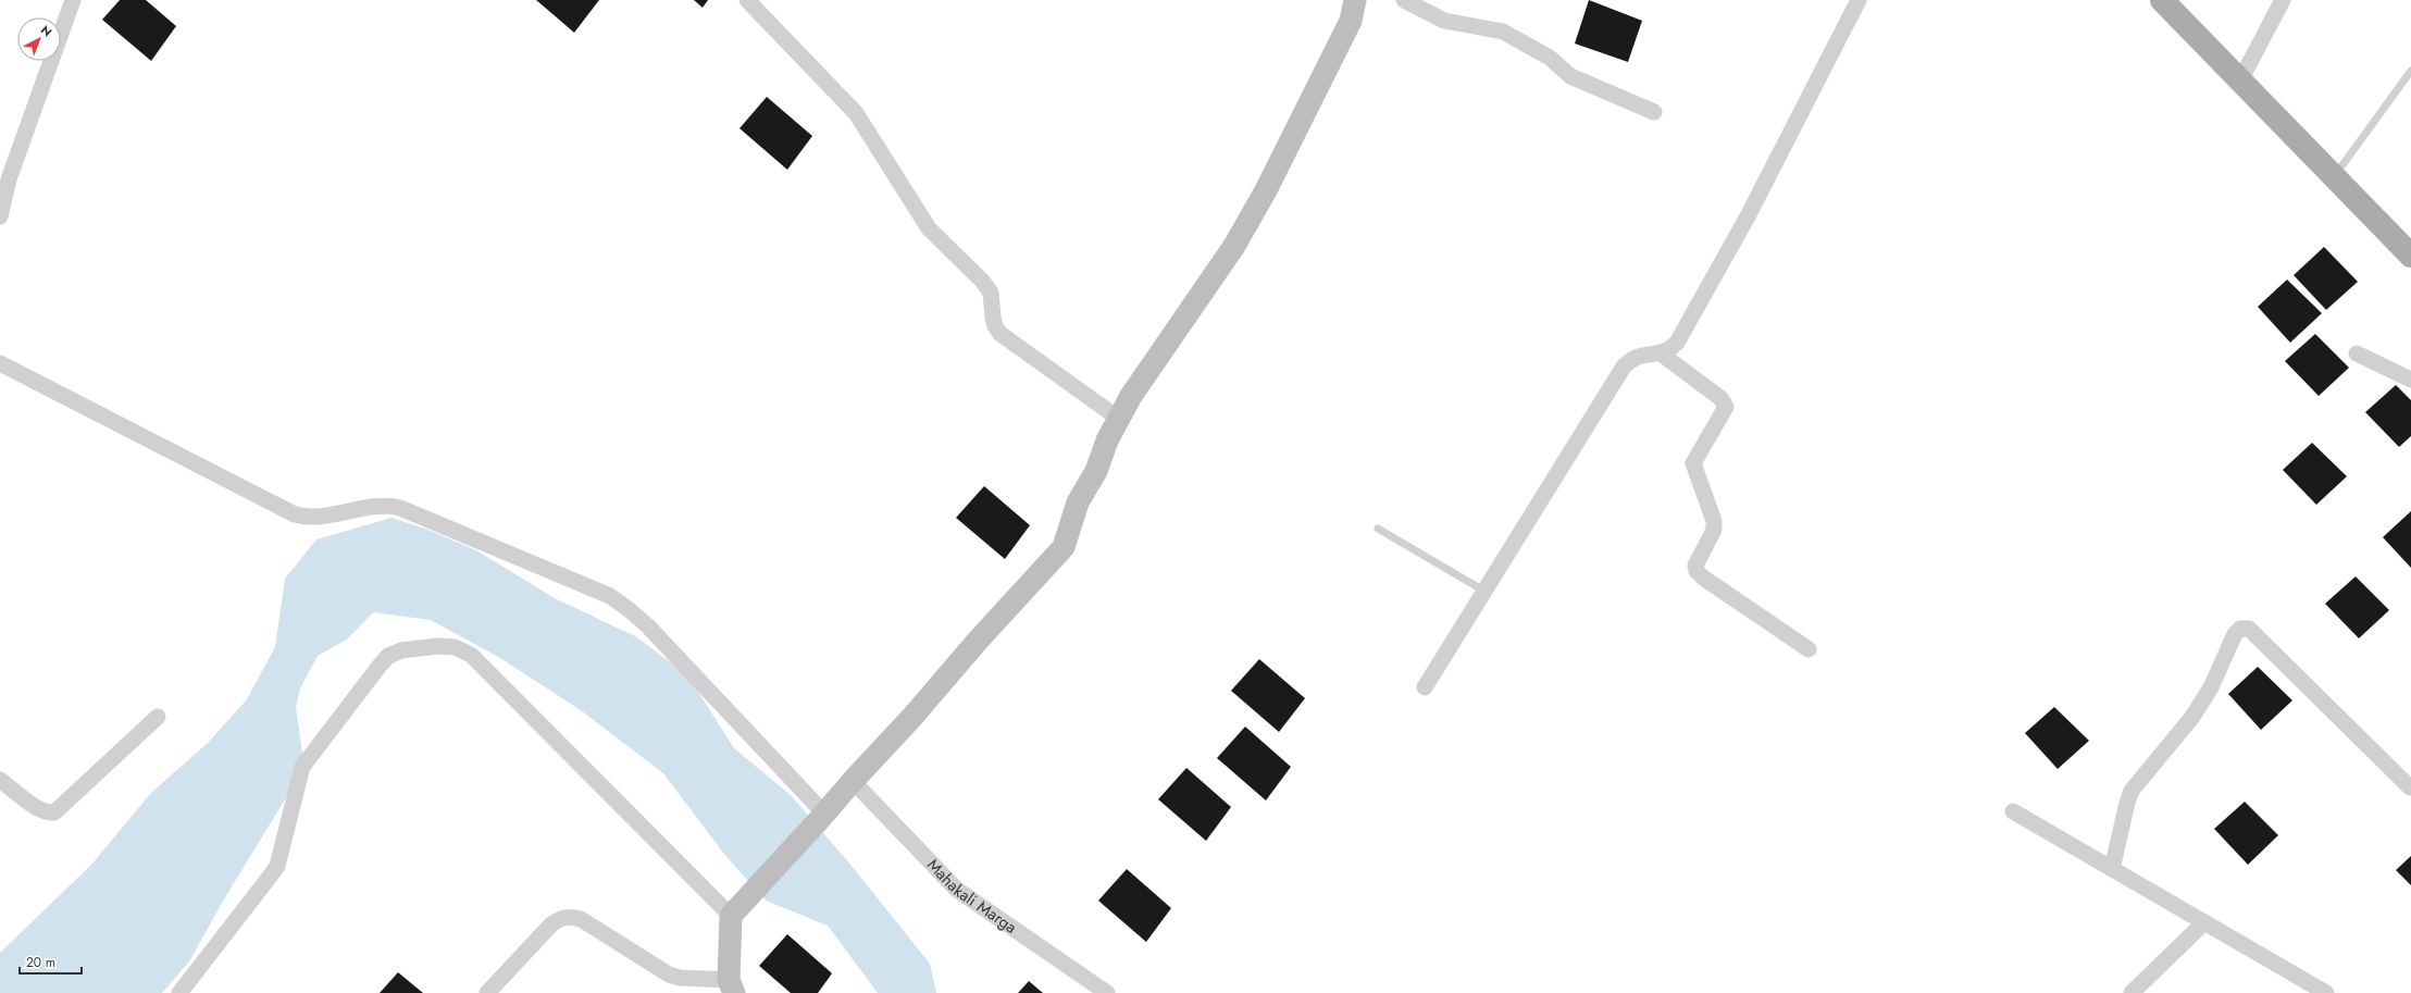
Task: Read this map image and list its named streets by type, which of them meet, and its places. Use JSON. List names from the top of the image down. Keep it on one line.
{"streets":{"street":["Mahakali Marga"]},"scale_bar":"20 m","north":"top right"}
